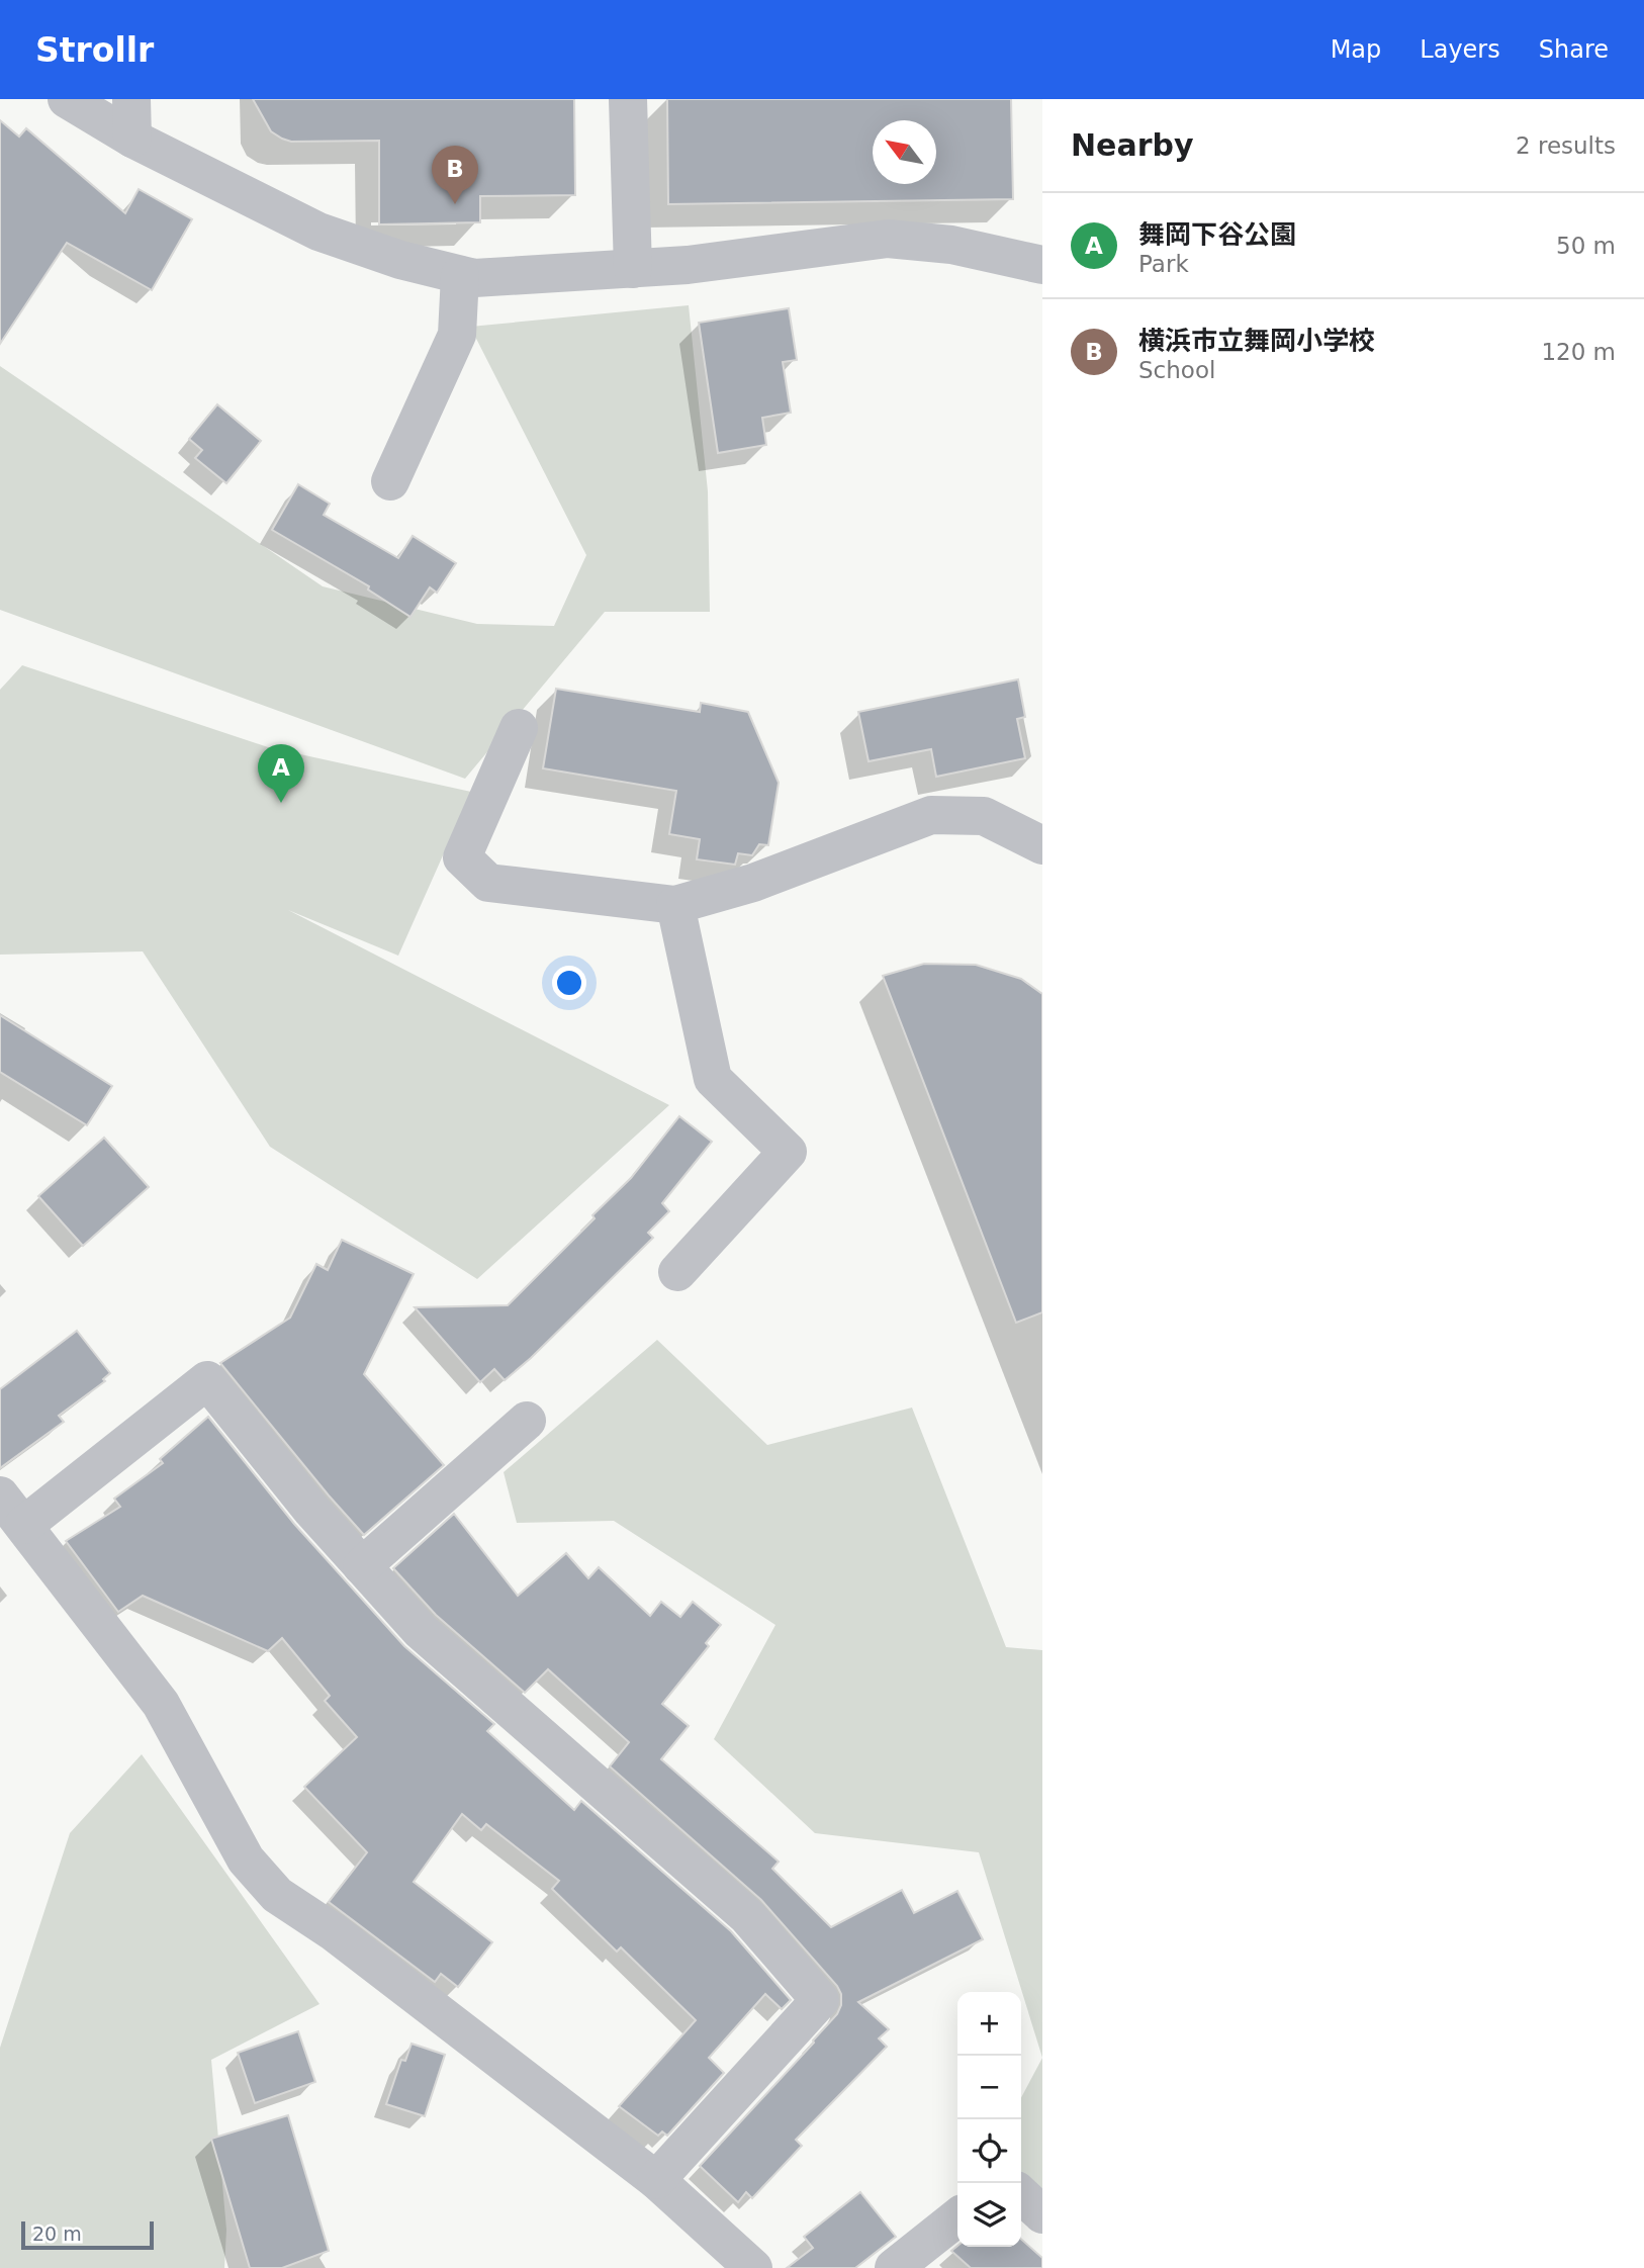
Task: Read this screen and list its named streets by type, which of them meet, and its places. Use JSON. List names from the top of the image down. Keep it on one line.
{"scale_bar":"20 m","north":"top left","page":{"header":"Strollr","nav":["Map","Layers","Share"],"heading":["Nearby","2 results"],"pins":["B","A"],"list":[{"mark":"A","name":"舞岡下谷公園","note":"Park","value":"50 m"},{"mark":"B","name":"横浜市立舞岡小学校","note":"School","value":"120 m"}],"map_buttons":["+","−"],"scale":"20 m"}}
